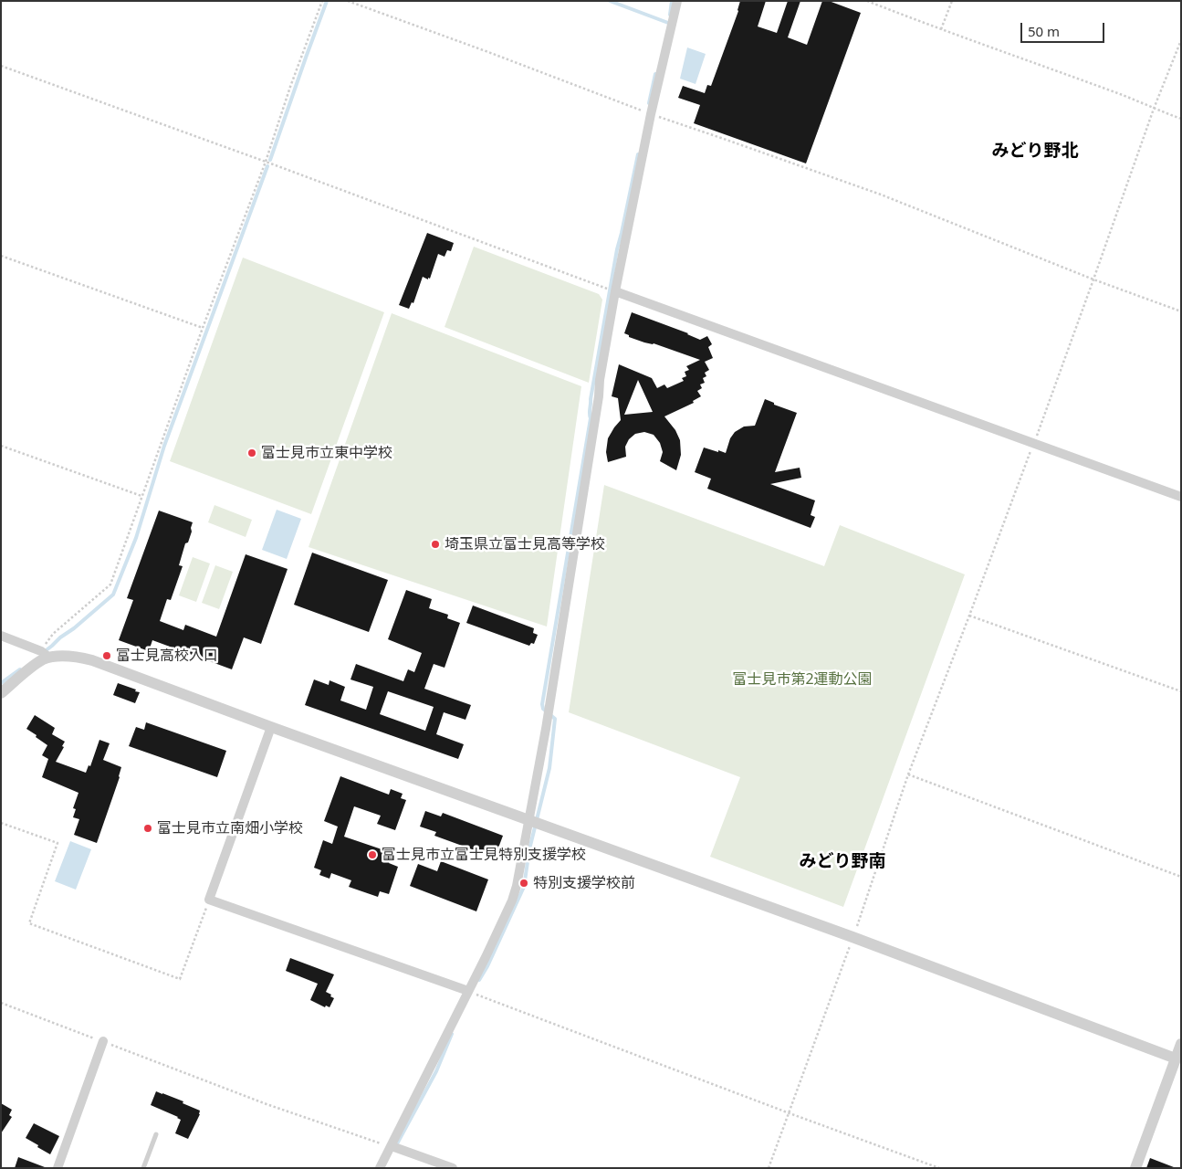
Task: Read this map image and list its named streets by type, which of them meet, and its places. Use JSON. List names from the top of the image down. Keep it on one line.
{"districts":["みどり野北","みどり野南"],"parks":["富士見市第2運動公園"],"places":["富士見市立東中学校","埼玉県立富士見高等学校","富士見高校入口","富士見市立南畑小学校","富士見市立富士見特別支援学校","特別支援学校前"],"scale_bar":"50 m"}
